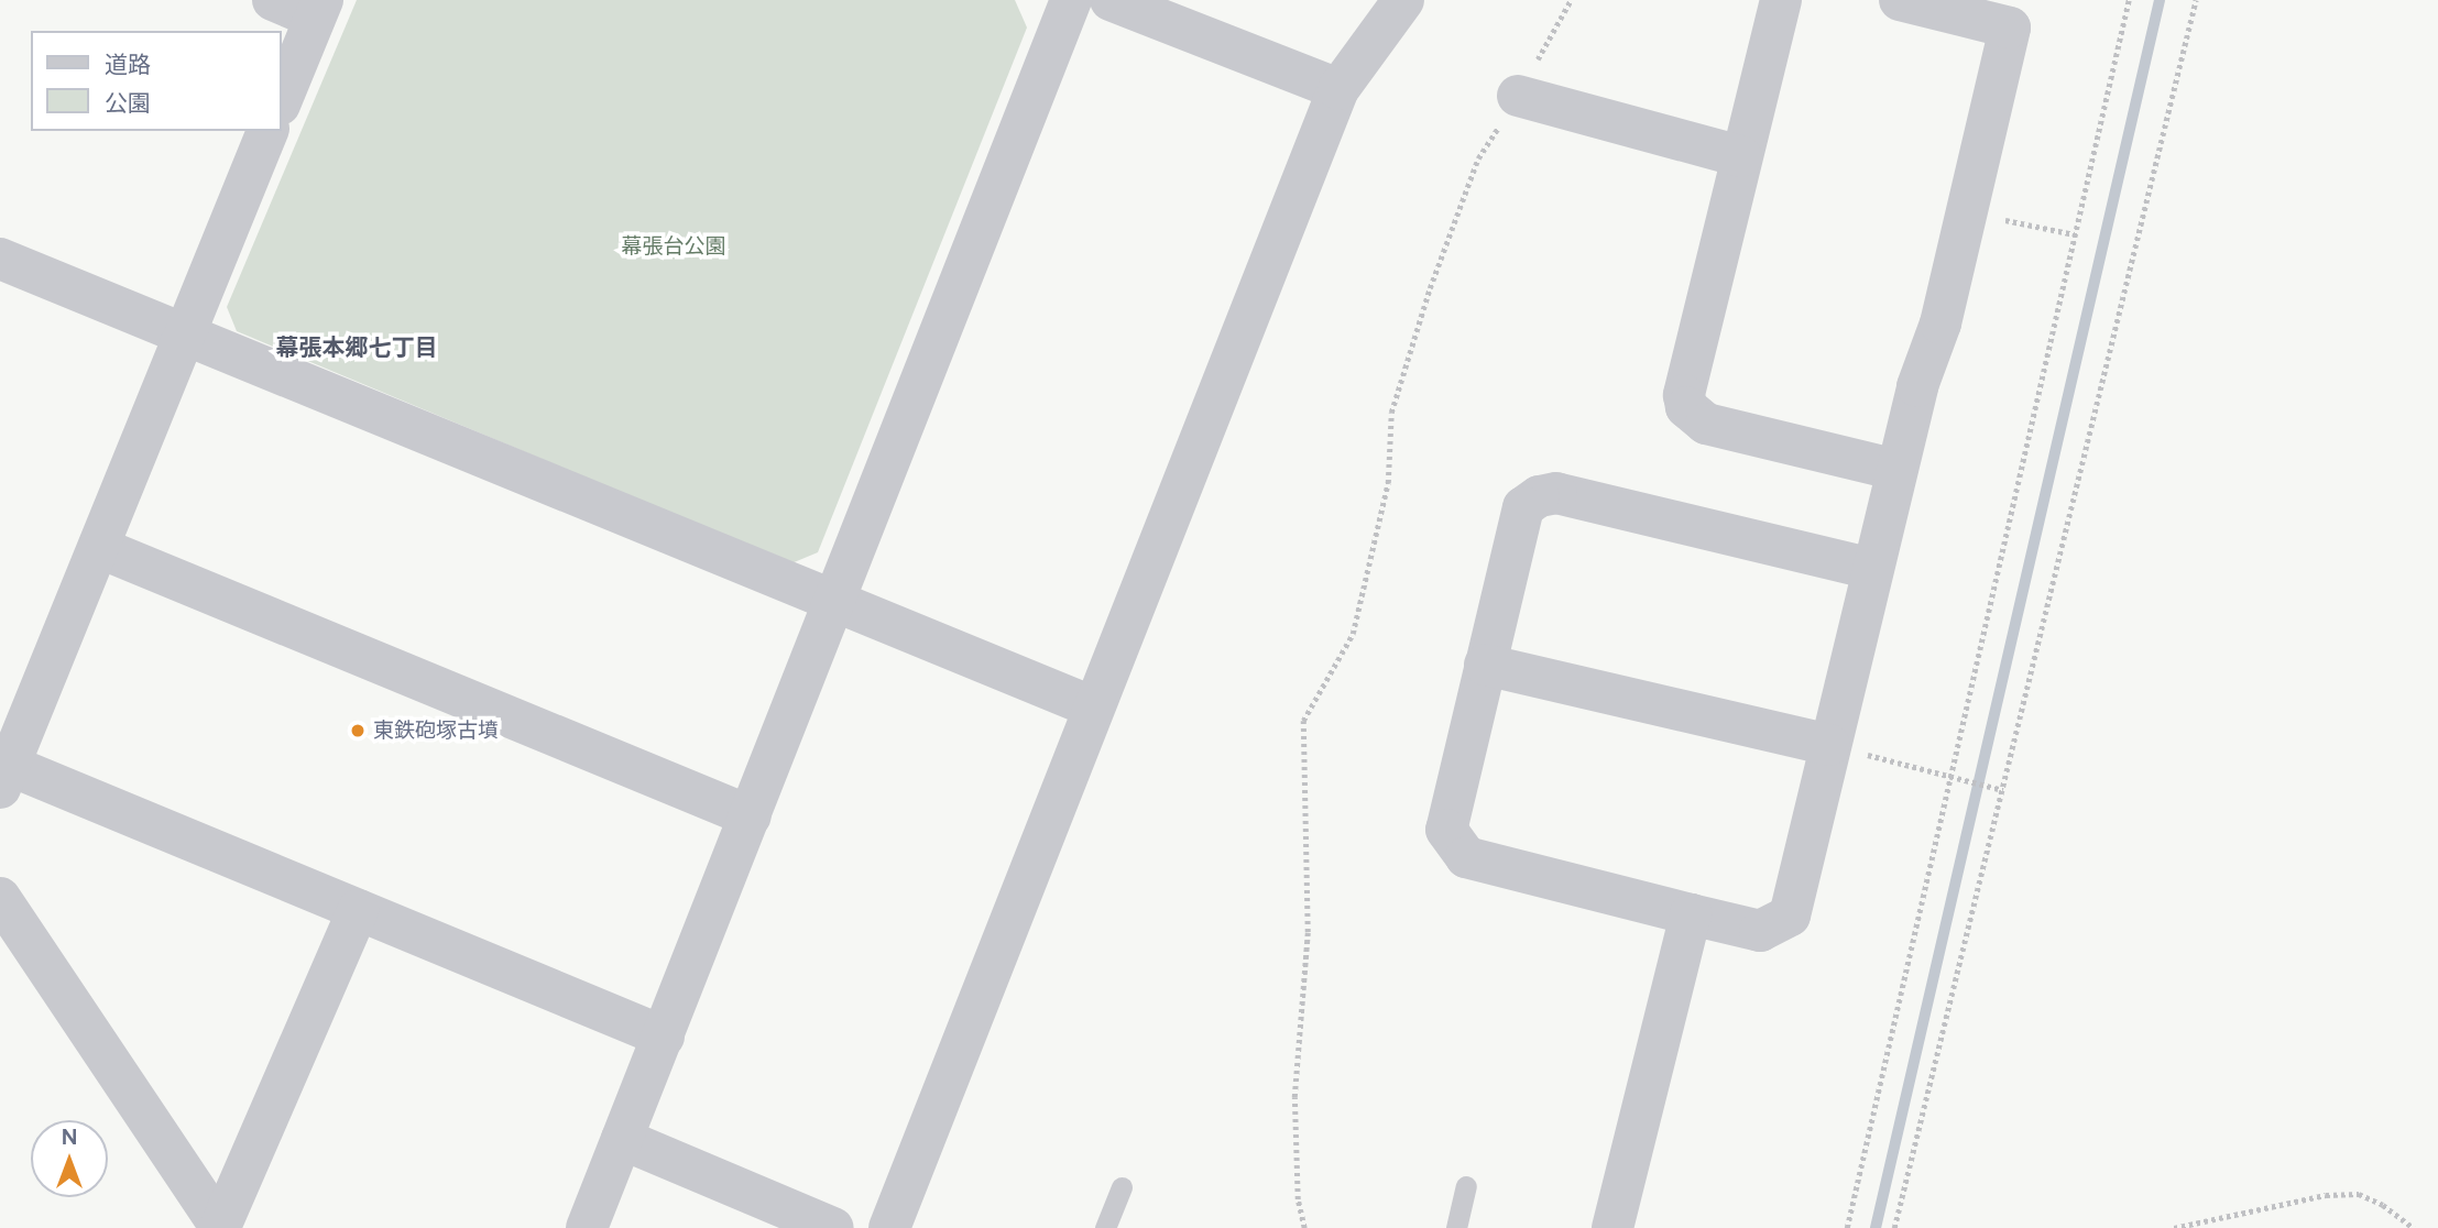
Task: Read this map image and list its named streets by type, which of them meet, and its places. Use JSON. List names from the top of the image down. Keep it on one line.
{"districts":["幕張本郷七丁目"],"parks":["幕張台公園"],"places":["東鉄砲塚古墳"],"legend":["道路","公園"],"north":"top"}
